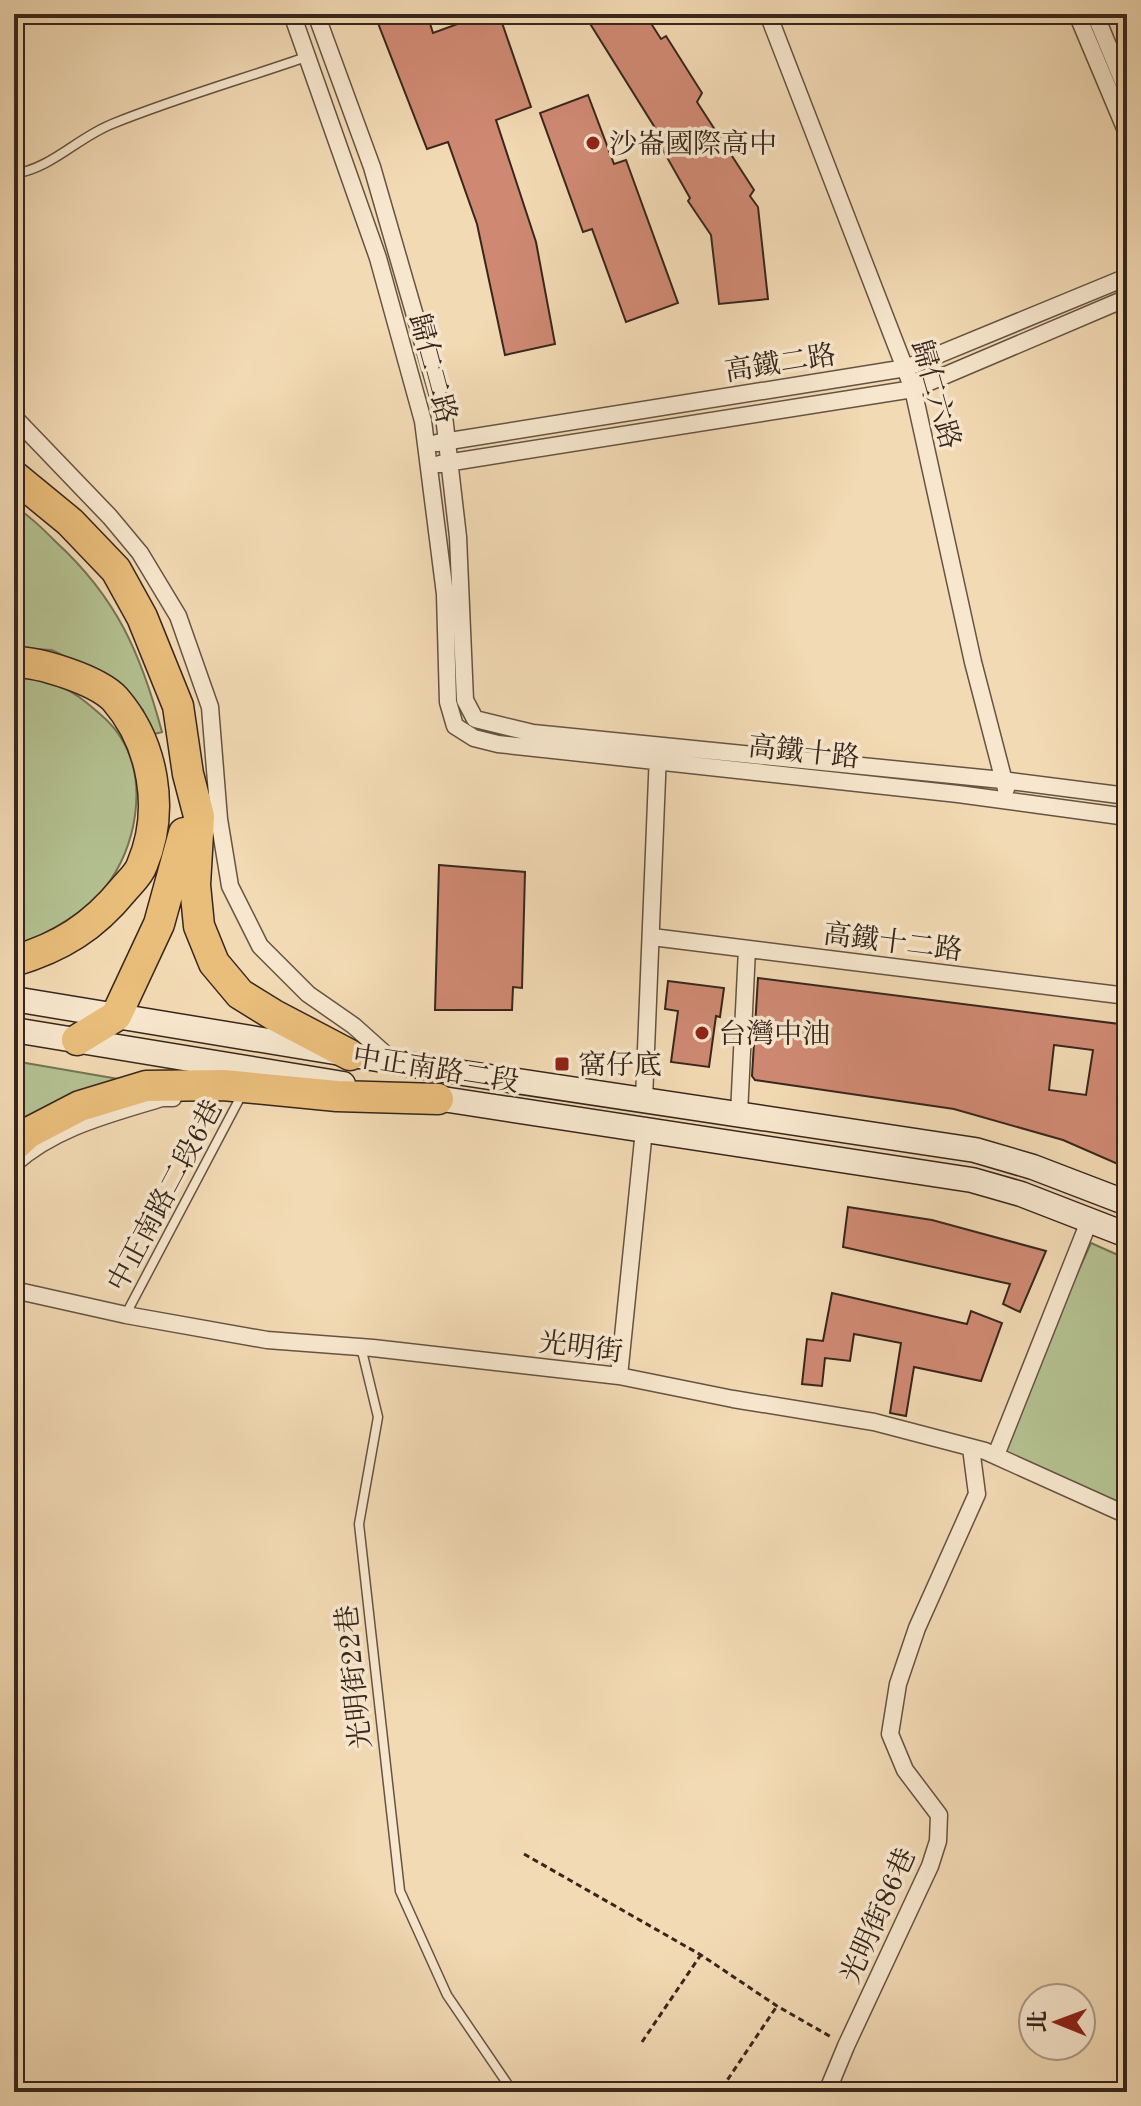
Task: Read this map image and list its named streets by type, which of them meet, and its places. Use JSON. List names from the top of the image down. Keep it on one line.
{"streets":{"street":["高鐵二路","歸仁二路","歸仁六路","高鐵十路","高鐵十二路","中正南路二段","光明街","光明街86巷"],"lane":["中正南路二段6巷","光明街22巷"]},"crossings":[["高鐵二路","歸仁二路"],["高鐵二路","歸仁六路"],["歸仁二路","高鐵十路"],["歸仁六路","高鐵十路"],["中正南路二段6巷","光明街"],["光明街","光明街22巷"],["光明街","光明街86巷"]],"places":{"other":["沙崙國際高中","台灣中油"],"transit":["窩仔底"]},"north":"left"}
